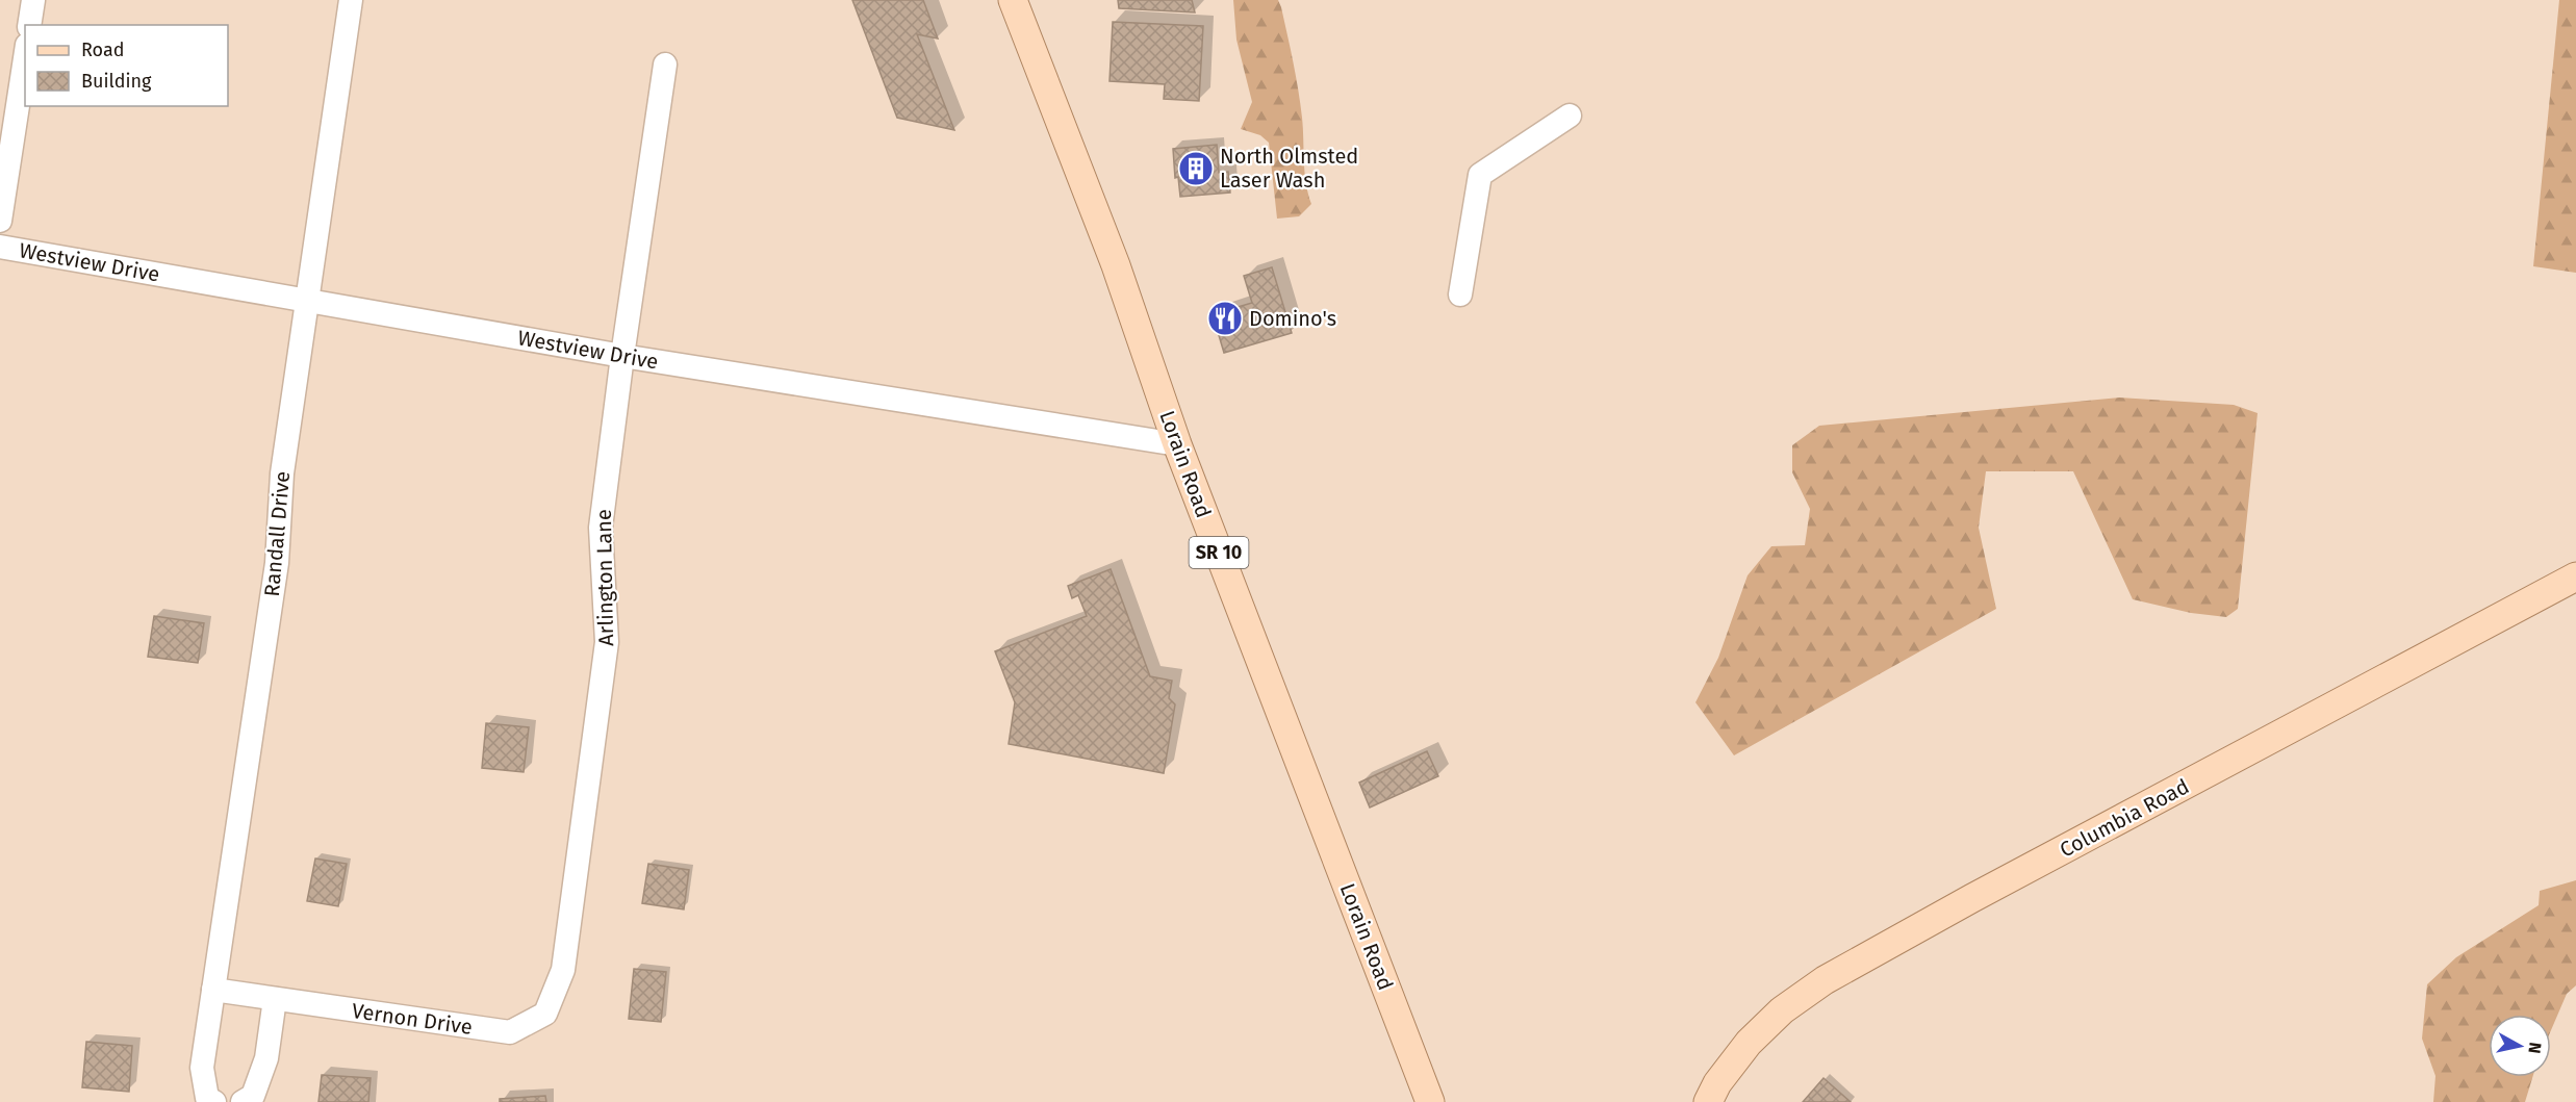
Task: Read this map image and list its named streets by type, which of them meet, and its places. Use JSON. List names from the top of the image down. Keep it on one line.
{"streets":{"main road":["Lorain Road","SR 10","Columbia Road"],"street":["Westview Drive","Randall Drive","Arlington Lane","Vernon Drive"]},"crossings":[["Westview Drive","Lorain Road"],["Westview Drive","Randall Drive"],["Westview Drive","Arlington Lane"],["Randall Drive","Vernon Drive"],["Arlington Lane","Vernon Drive"]],"places":{"building":["North Olmsted Laser Wash"],"restaurant":["Domino's"]},"legend":["Road","Building"],"north":"right"}
